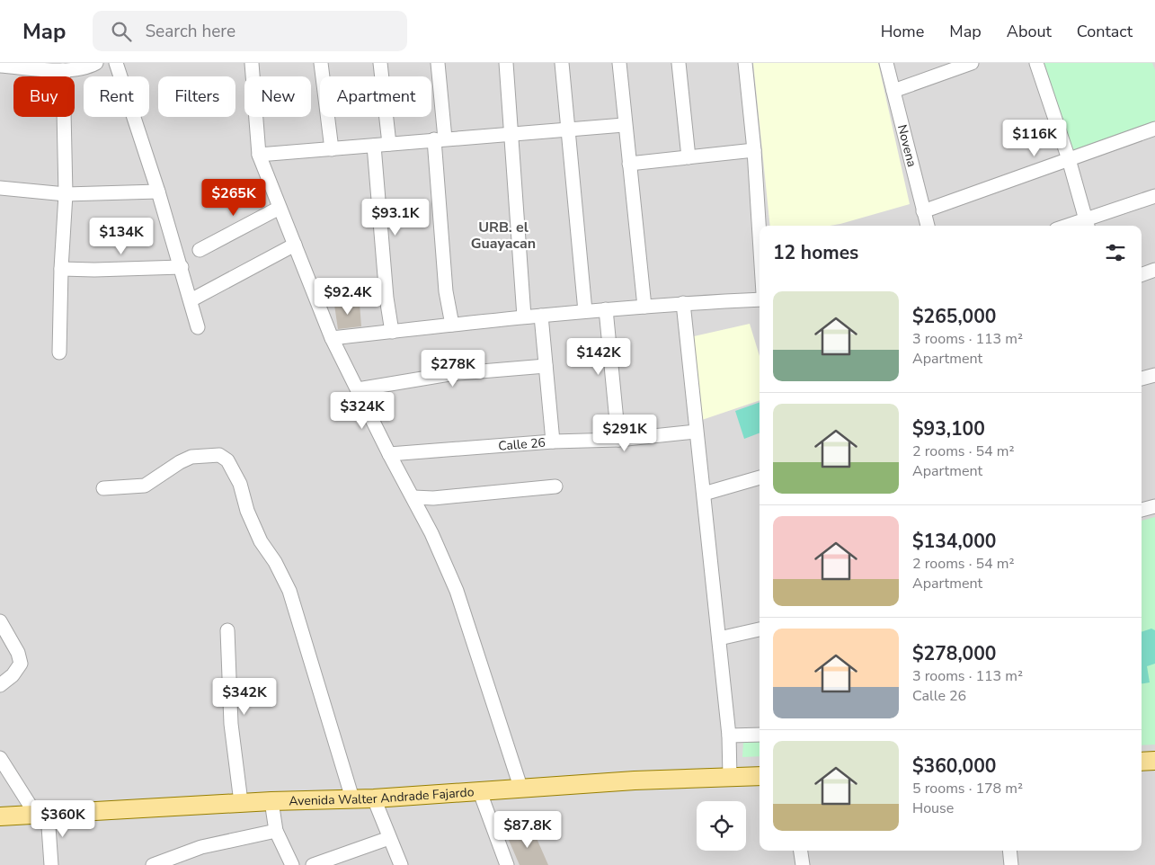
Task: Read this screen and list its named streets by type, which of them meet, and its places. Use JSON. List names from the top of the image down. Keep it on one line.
{"streets":{"main road":["Avenida Walter Andrade Fajardo"],"street":["Novena","Calle 26"]},"districts":["URB. el Guayacan"],"page":{"header":"Map","search":"Search here","nav":["Home","Map","About","Contact"],"chip":["Buy","Rent","Filters","New","Apartment"],"price":["$116K","$265K","$93.1K","$134K","$92.4K","$142K","$278K","$324K","$291K","$342K","$360K","$87.8K"],"heading":"12 homes","list":[{"name":"$265,000","note":"3 rooms · 113 m² · Apartment"},{"name":"$93,100","note":"2 rooms · 54 m² · Apartment"},{"name":"$134,000","note":"2 rooms · 54 m² · Apartment"},{"name":"$278,000","note":"3 rooms · 113 m² · Calle 26"},{"name":"$360,000","note":"5 rooms · 178 m² · House"}]}}
